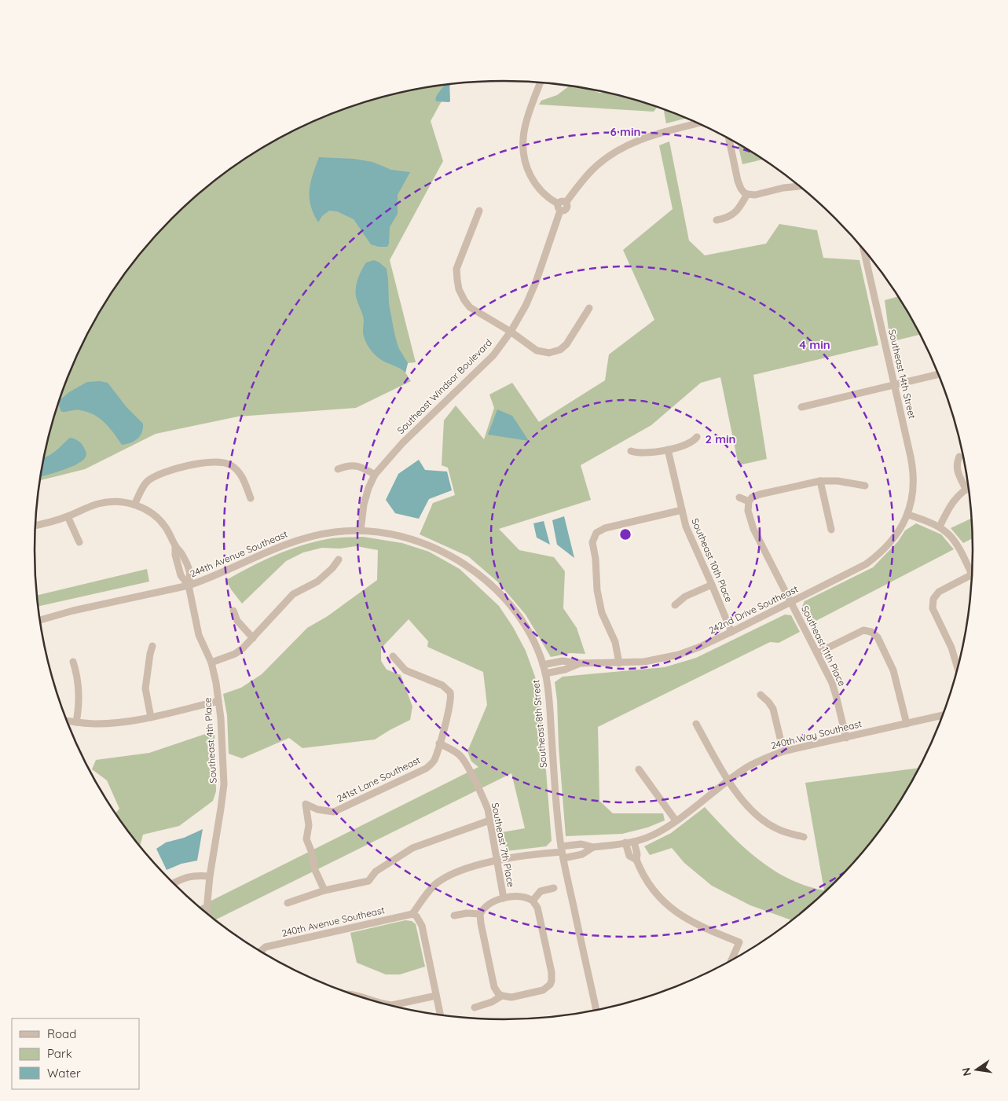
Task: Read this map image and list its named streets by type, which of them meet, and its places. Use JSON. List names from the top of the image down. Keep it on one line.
{"streets":{"street":["Southeast 14th Street","Southeast Windsor Boulevard","244th Avenue Southeast","Southeast 10th Place","242nd Drive Southeast","Southeast 11th Place","Southeast 8th Street","240th Way Southeast","Southeast 4th Place","241st Lane Southeast","Southeast 7th Place","240th Avenue Southeast"]},"crossings":[["Southeast 14th Street","242nd Drive Southeast"],["Southeast Windsor Boulevard","244th Avenue Southeast"],["Southeast Windsor Boulevard","Southeast 8th Street"],["244th Avenue Southeast","Southeast 8th Street"],["244th Avenue Southeast","Southeast 4th Place"],["Southeast 10th Place","242nd Drive Southeast"],["242nd Drive Southeast","Southeast 11th Place"],["242nd Drive Southeast","Southeast 8th Street"],["Southeast 11th Place","240th Way Southeast"],["Southeast 8th Street","240th Way Southeast"],["240th Way Southeast","Southeast 7th Place"],["240th Way Southeast","240th Avenue Southeast"],["241st Lane Southeast","Southeast 7th Place"]],"legend":["Road","Park","Water"],"north":"left","rings":["6 min","4 min","2 min"]}
